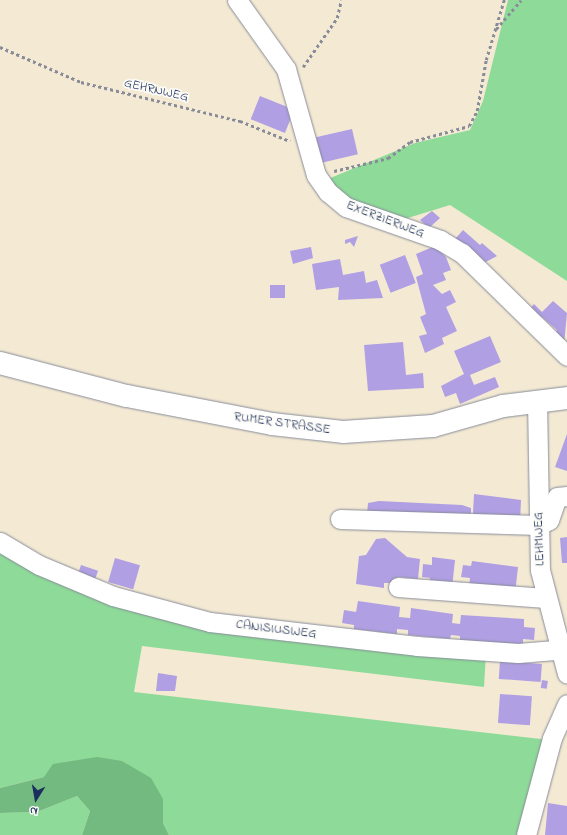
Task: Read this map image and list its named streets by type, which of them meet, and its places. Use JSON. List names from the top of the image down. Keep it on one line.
{"streets":{"main road":["RUMER STRASSE"],"street":["EXERZIERWEG","LEHMWEG","CANISIUSWEG"],"path":["GEHRNWEG"]},"crossings":[["GEHRNWEG","EXERZIERWEG"],["RUMER STRASSE","LEHMWEG"],["LEHMWEG","CANISIUSWEG"]],"north":"bottom"}
